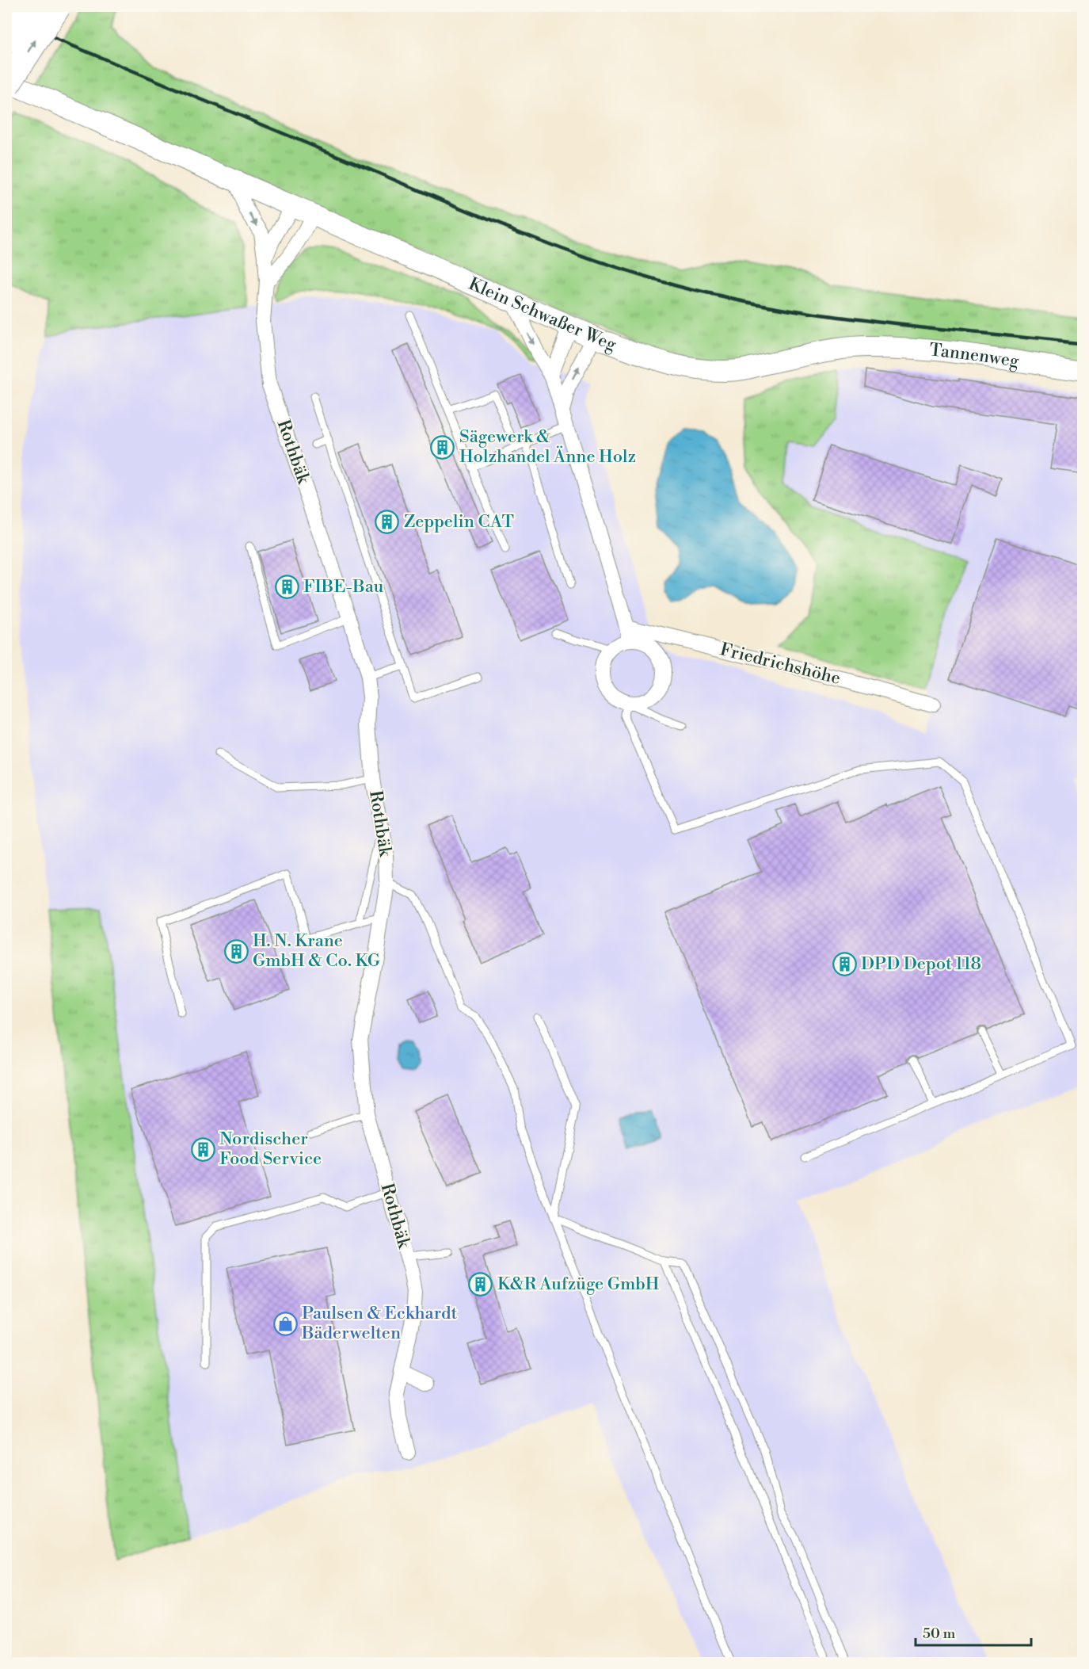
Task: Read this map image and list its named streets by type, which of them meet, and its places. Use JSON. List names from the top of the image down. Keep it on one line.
{"streets":{"street":["Klein Schwaßer Weg","Tannenweg","Rothbäk","Friedrichshöhe"]},"crossings":[["Klein Schwaßer Weg","Tannenweg"],["Klein Schwaßer Weg","Rothbäk"]],"places":{"building":["Sägewerk & Holzhandel Änne Holz","Zeppelin CAT","FIBE-Bau","H. N. Krane GmbH & Co. KG","DPD Depot 118","Nordischer Food Service","K&R Aufzüge GmbH"],"shop":["Paulsen & Eckhardt Bäderwelten"]},"scale_bar":"50 m"}
